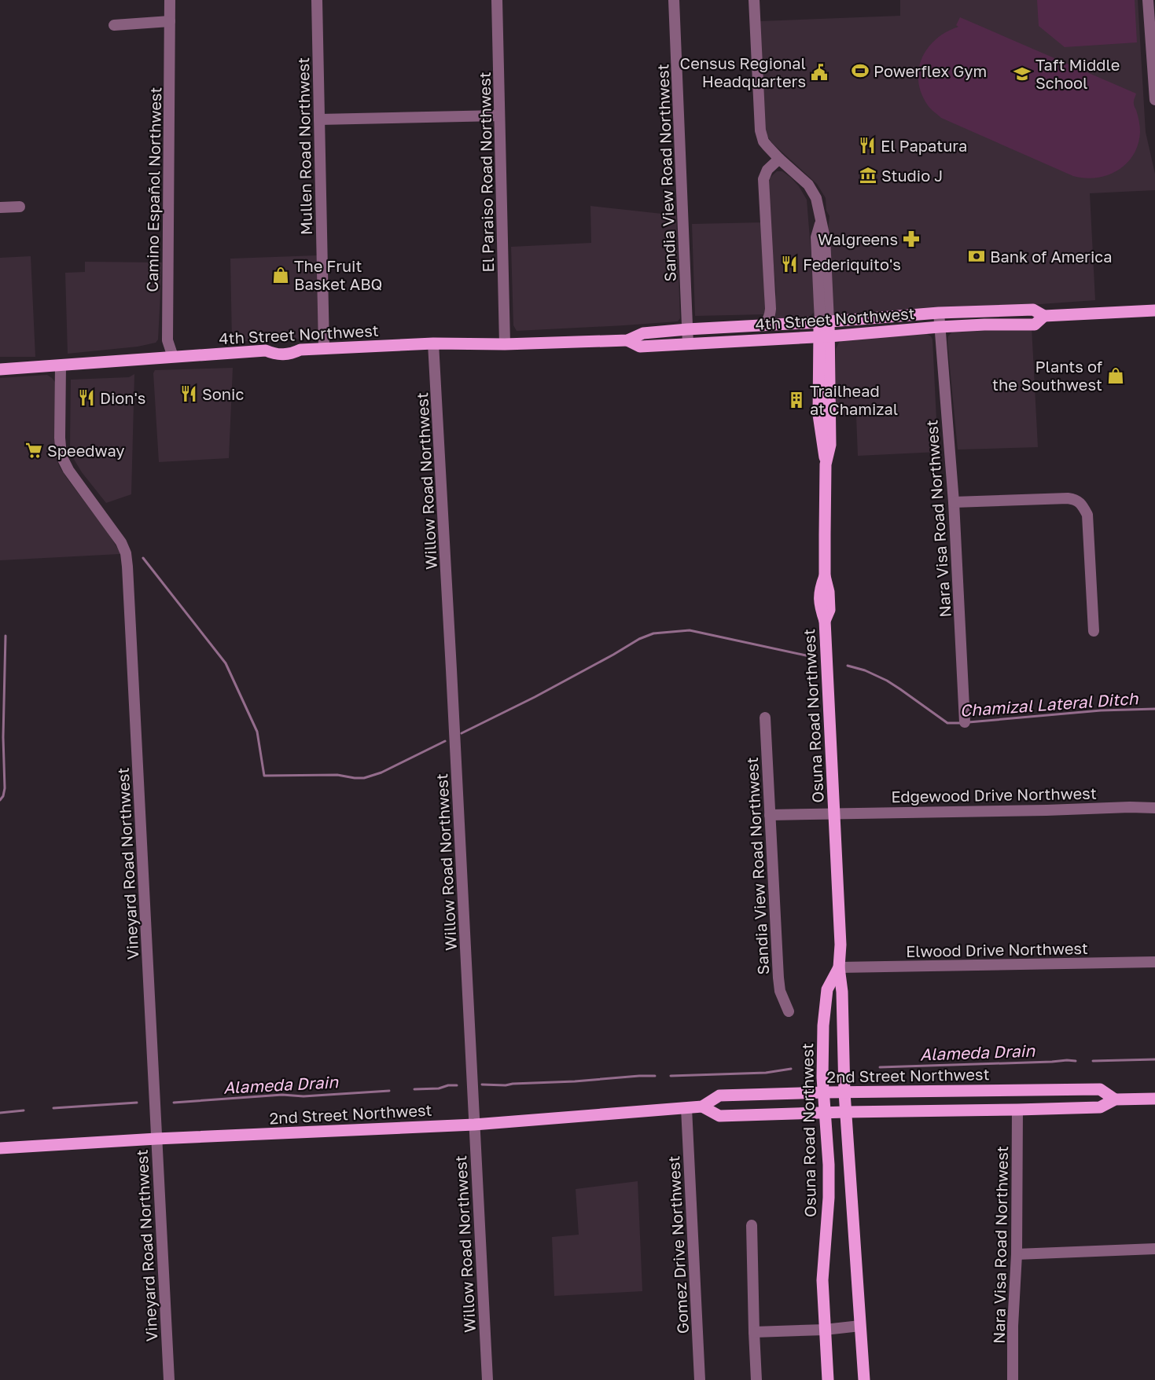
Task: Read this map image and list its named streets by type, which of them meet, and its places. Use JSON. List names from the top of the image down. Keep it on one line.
{"streets":{"main road":["4th Street Northwest","Osuna Road Northwest","2nd Street Northwest"],"street":["Mullen Road Northwest","El Paraiso Road Northwest","Sandia View Road Northwest","Camino Español Northwest","Willow Road Northwest","Nara Visa Road Northwest","Edgewood Drive Northwest","Vineyard Road Northwest","Elwood Drive Northwest","Gomez Drive Northwest"]},"crossings":[["Mullen Road Northwest","4th Street Northwest"],["El Paraiso Road Northwest","4th Street Northwest"],["Sandia View Road Northwest","4th Street Northwest"],["Sandia View Road Northwest","Edgewood Drive Northwest"],["Camino Español Northwest","4th Street Northwest"],["4th Street Northwest","Willow Road Northwest"],["4th Street Northwest","Nara Visa Road Northwest"],["4th Street Northwest","Osuna Road Northwest"],["4th Street Northwest","Vineyard Road Northwest"],["Willow Road Northwest","2nd Street Northwest"],["Nara Visa Road Northwest","2nd Street Northwest"],["Osuna Road Northwest","Edgewood Drive Northwest"],["Osuna Road Northwest","Elwood Drive Northwest"],["Osuna Road Northwest","2nd Street Northwest"],["Vineyard Road Northwest","2nd Street Northwest"],["2nd Street Northwest","Gomez Drive Northwest"]],"water":["Chamizal Lateral Ditch","Alameda Drain"],"places":{"sports":["Powerflex Gym"],"public building":["Census Regional Headquarters"],"school or university":["Taft Middle School"],"restaurant":["El Papatura","Federiquito's","Sonic","Dion's"],"museum":["Studio J"],"pharmacy":["Walgreens"],"bank":["Bank of America"],"shop":["The Fruit Basket ABQ","Plants of the Southwest"],"building":["Trailhead at Chamizal"],"supermarket":["Speedway"]}}
